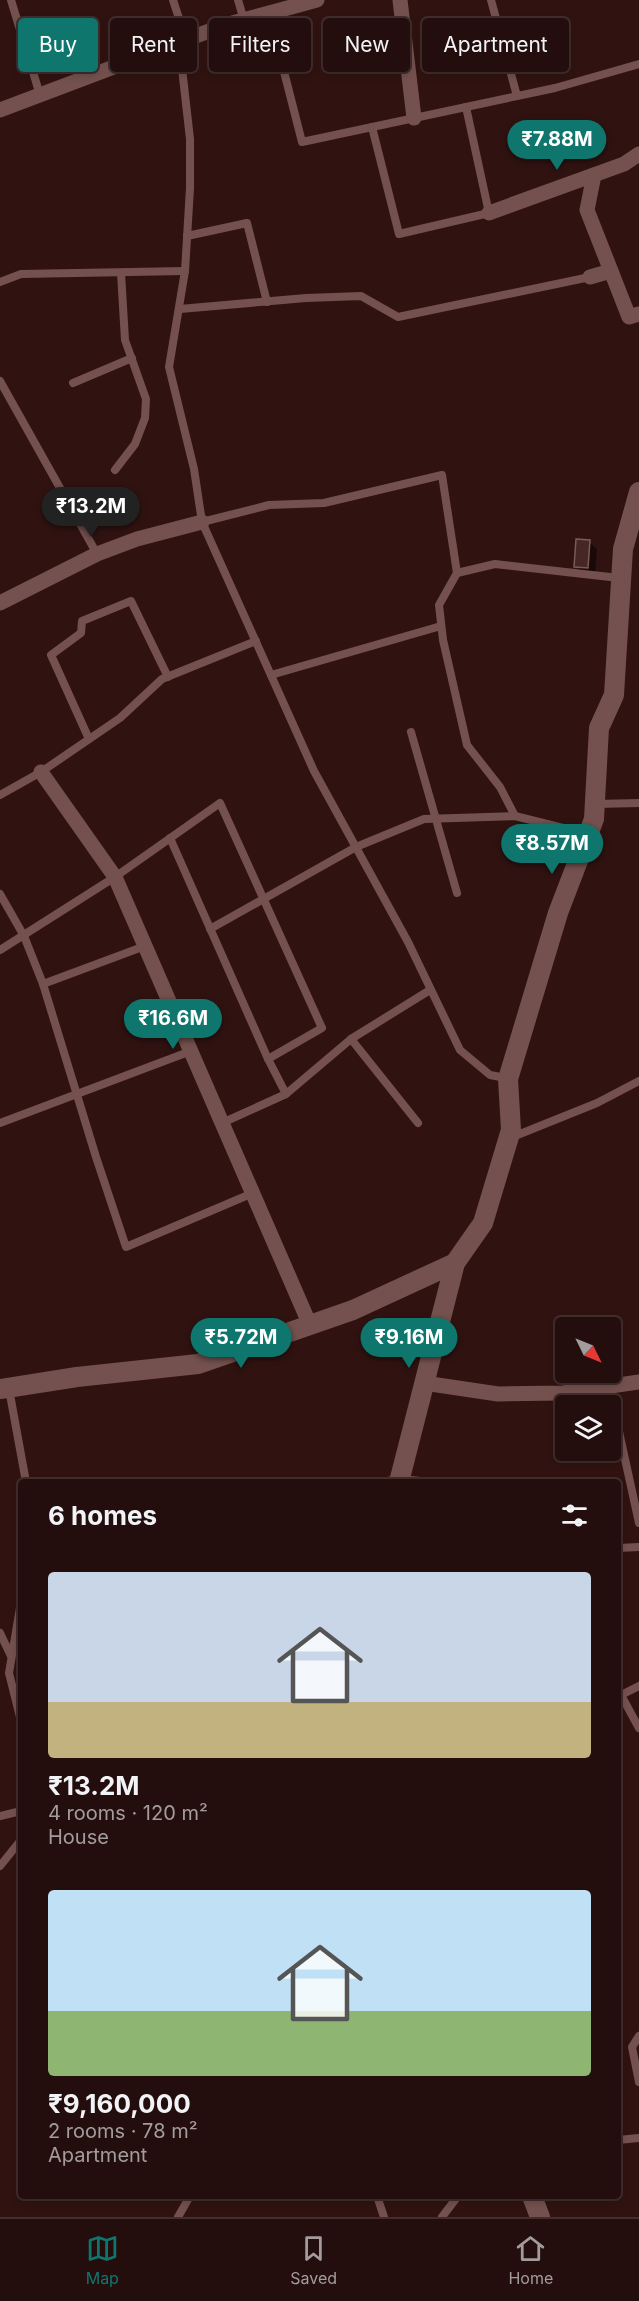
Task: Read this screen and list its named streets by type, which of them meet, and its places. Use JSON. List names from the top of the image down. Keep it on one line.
{"north":"bottom right","page":{"chip":["Buy","Rent","Filters","New","Apartment"],"price":["₹7.88M","₹13.2M","₹8.57M","₹16.6M","₹5.72M","₹9.16M"],"heading":"6 homes","list":[{"name":"₹13.2M","note":"4 rooms · 120 m² · House"},{"name":"₹9,160,000","note":"2 rooms · 78 m² · Apartment"}],"tabs":["Map","Saved","Home"]}}
